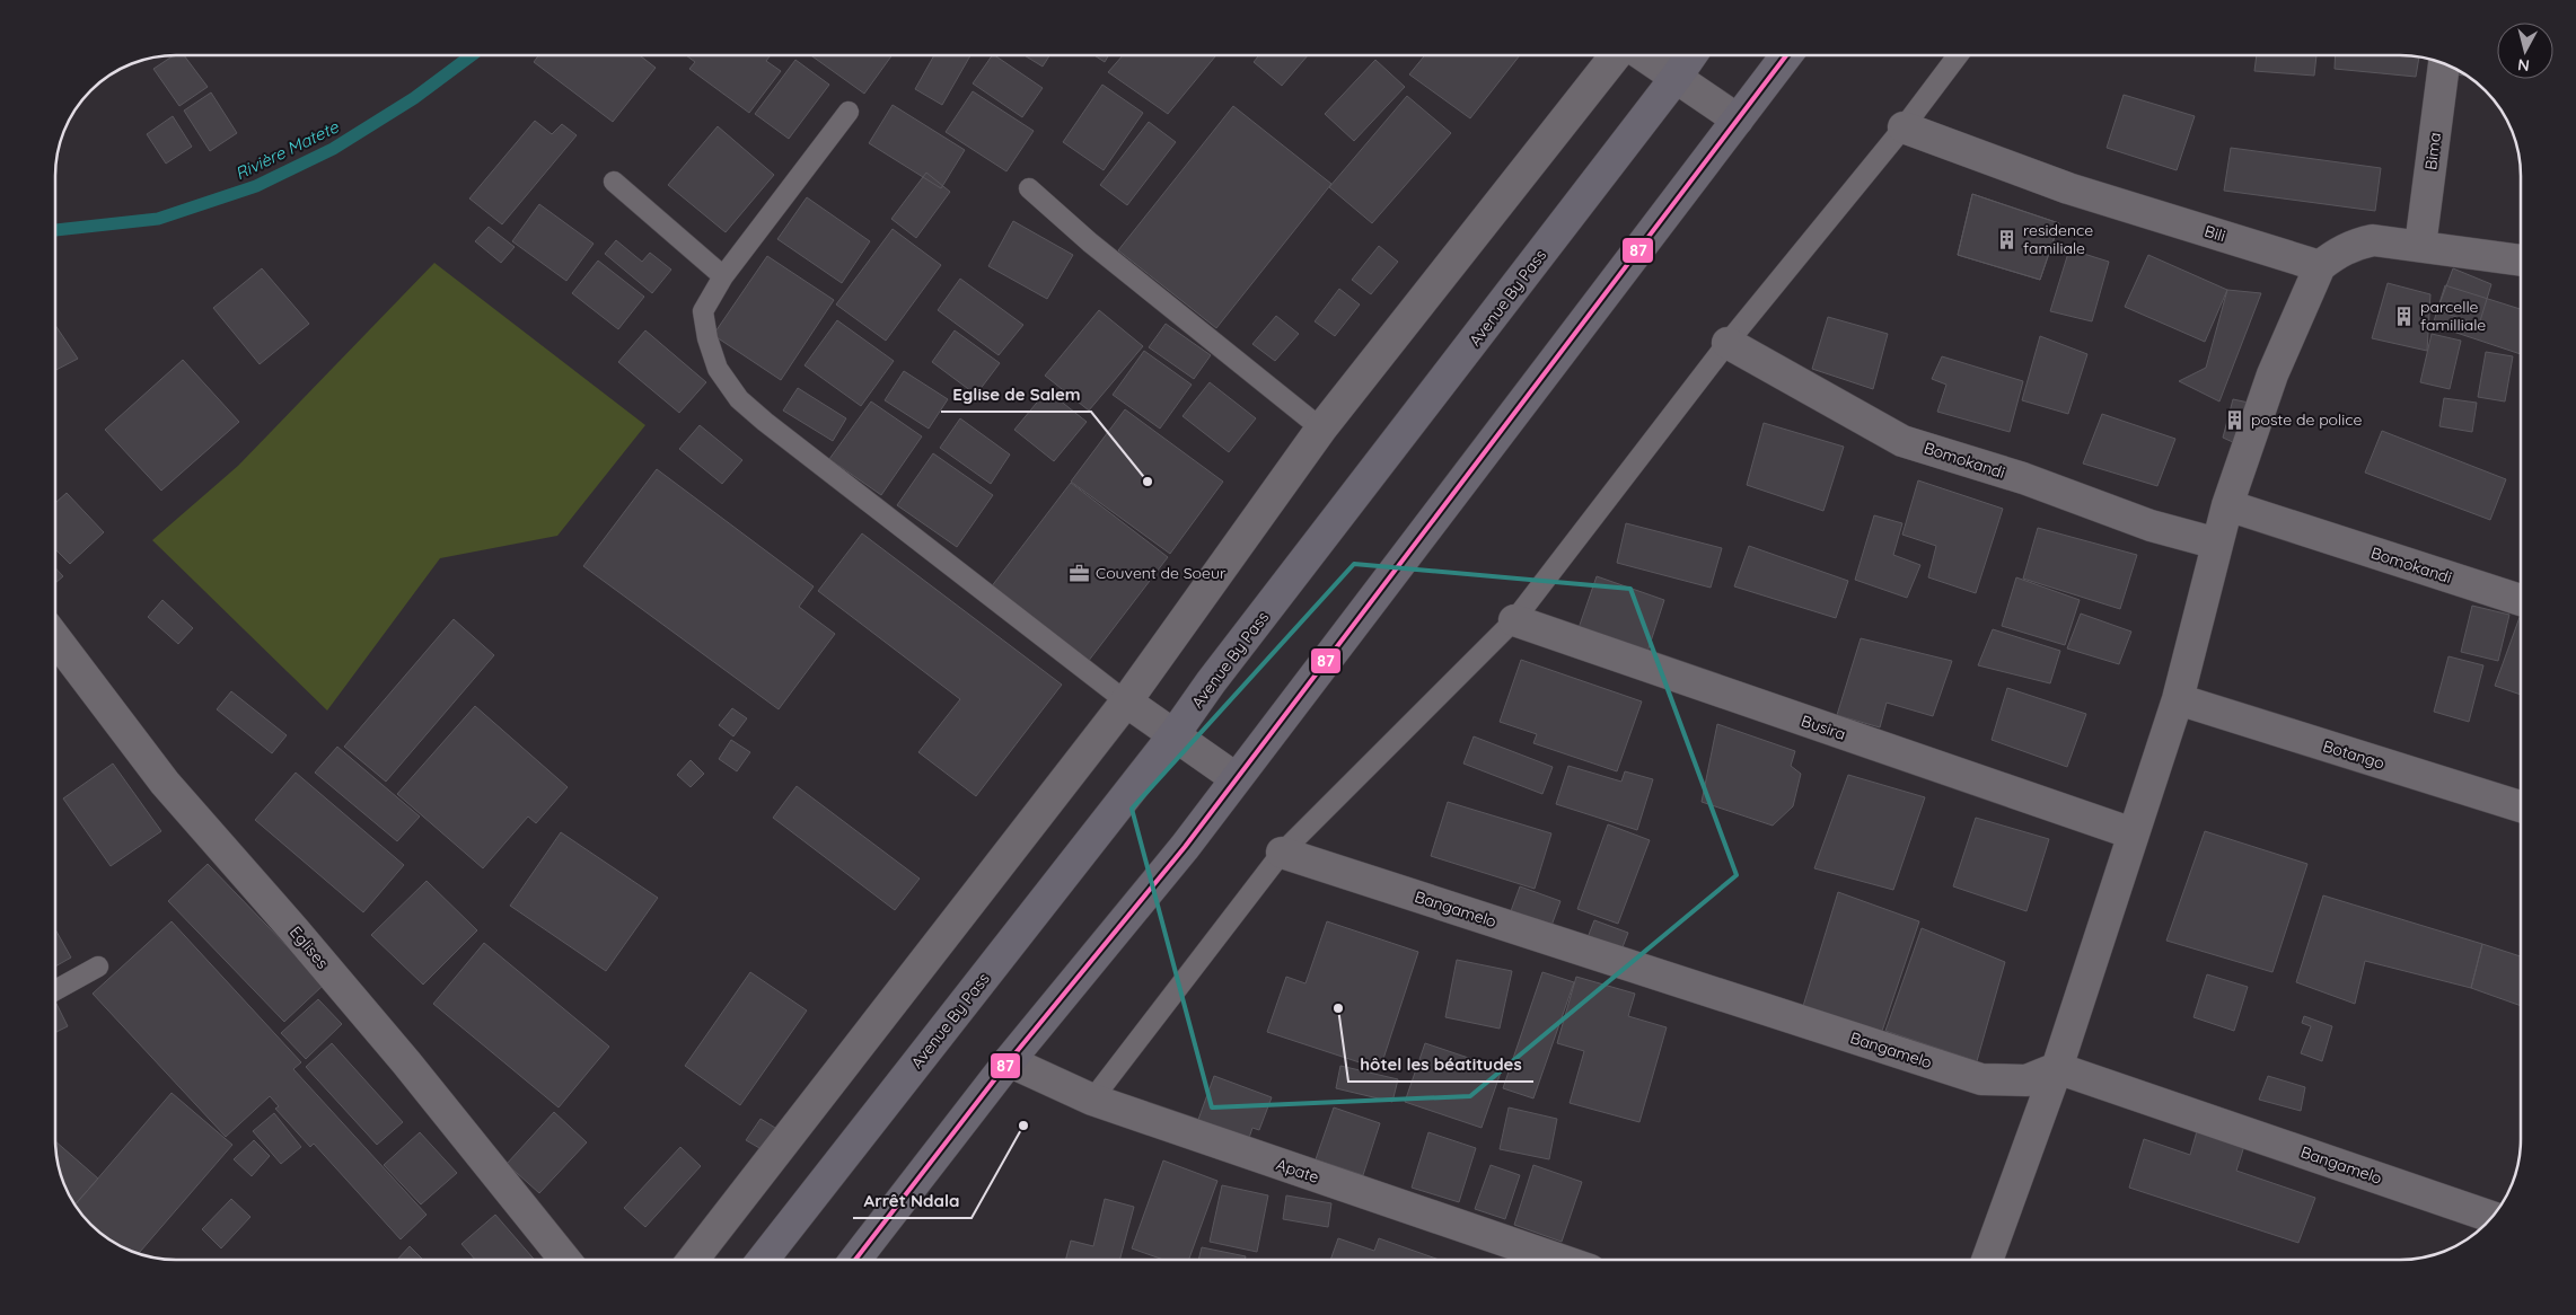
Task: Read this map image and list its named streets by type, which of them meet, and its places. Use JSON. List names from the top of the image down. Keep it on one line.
{"streets":{"highway":["Avenue By Pass"],"street":["Bima","Bili","Bomokandi","Busira","Botango","Bangamelo","Eglises","Apate"]},"water":["Rivière Matete"],"places":{"building":["residence familiale","parcelle familliale","poste de police"],"other":["Eglise de Salem","hôtel les béatitudes","Arrêt Ndala"],"office":["Couvent de Soeur"]},"lines":["transit line 87"],"north":"bottom"}
